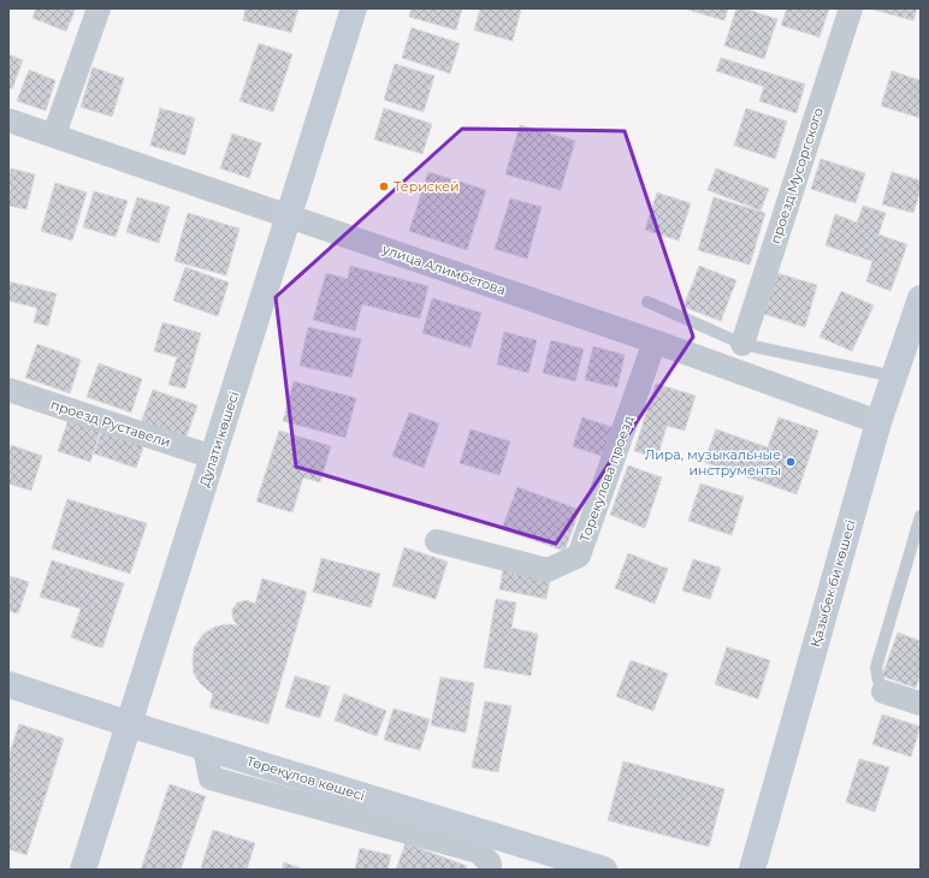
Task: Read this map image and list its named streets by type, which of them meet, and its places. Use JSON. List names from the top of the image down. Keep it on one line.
{"streets":{"main road":["Дулати көшесі","Қазыбек би көшесі","Төреқұлов көшесі"],"street":["проезд Мусоргского","улица Алимбетова","проезд Руставели","Торекулова проезд"]},"crossings":[["улица Алимбетова","Дулати көшесі"],["улица Алимбетова","Торекулова проезд"],["улица Алимбетова","Қазыбек би көшесі"],["проезд Руставели","Дулати көшесі"],["Дулати көшесі","Төреқұлов көшесі"]],"places":["Терискей","Лира, музыкальные инструменты"]}
